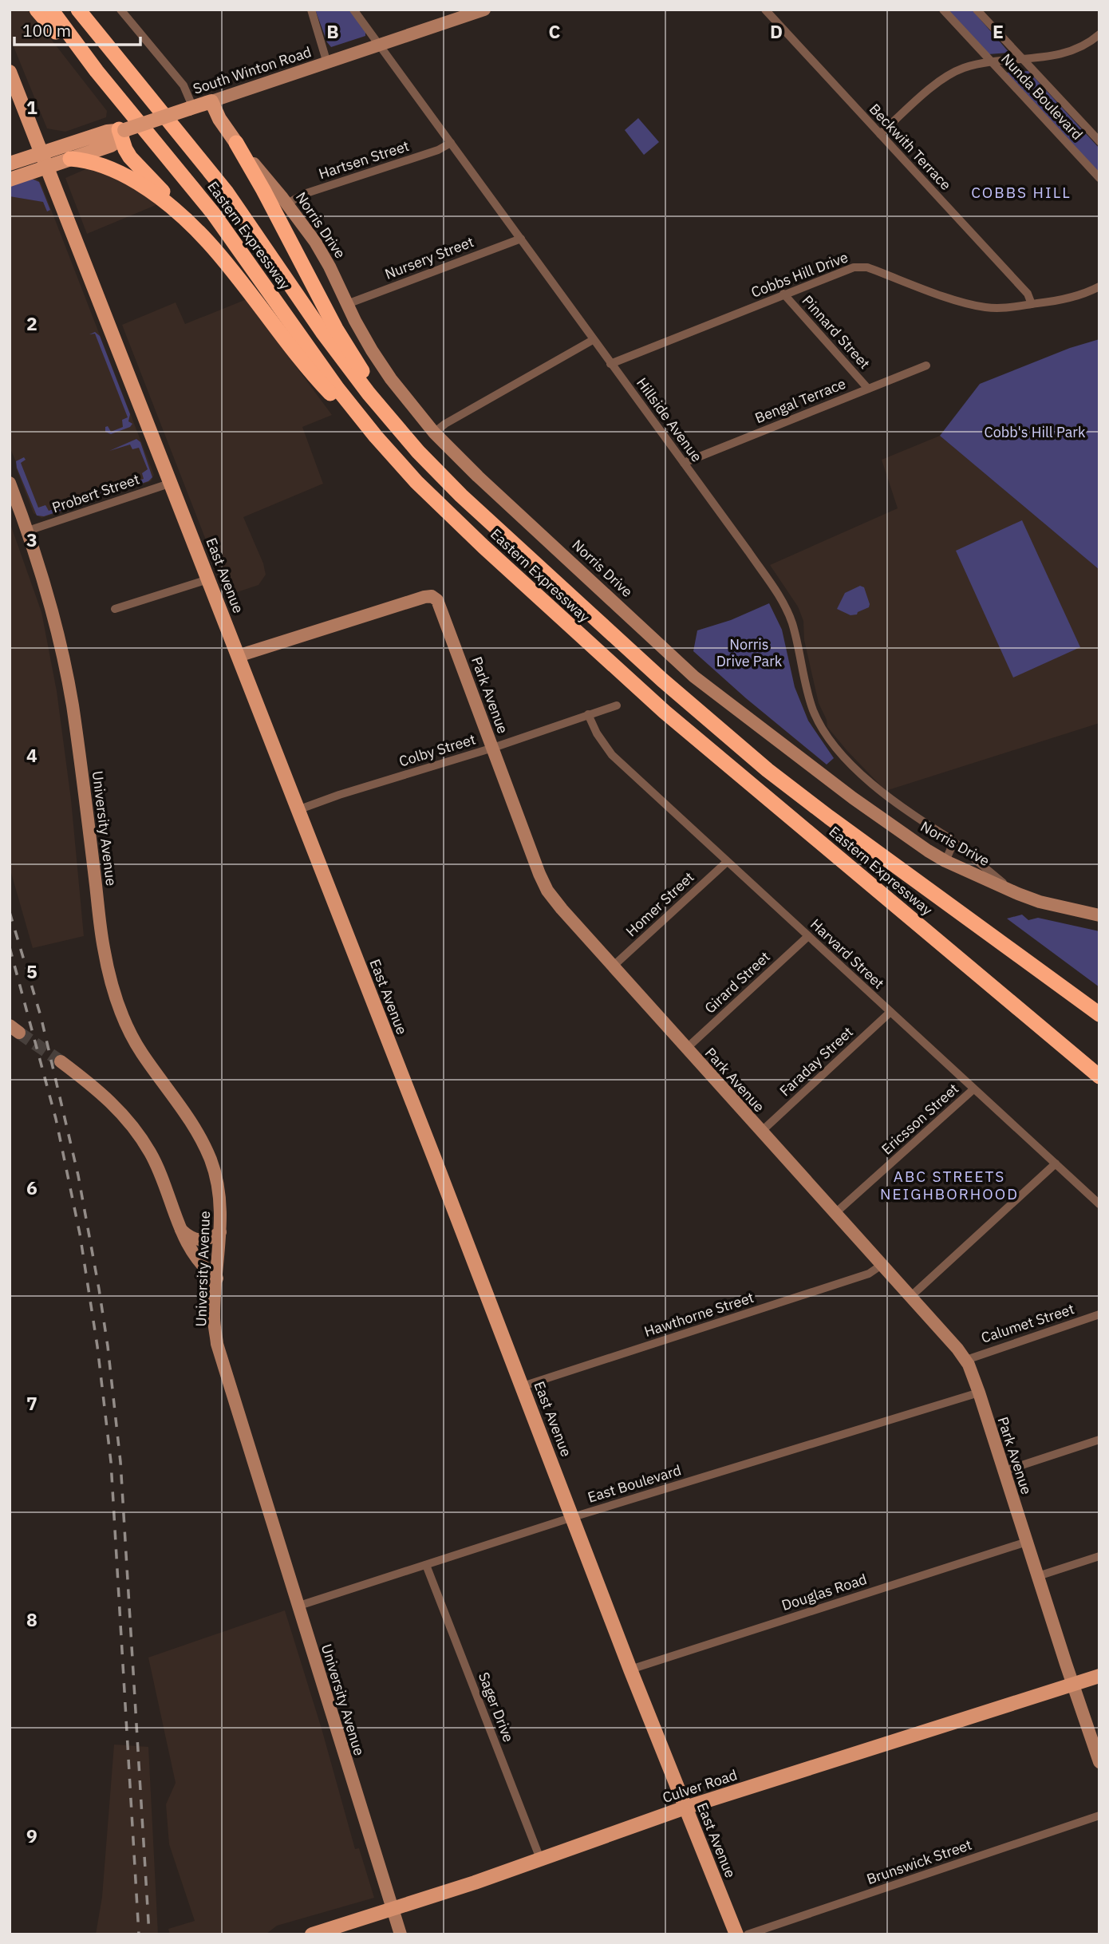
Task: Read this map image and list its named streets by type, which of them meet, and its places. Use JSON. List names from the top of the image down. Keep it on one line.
{"streets":{"highway":["Eastern Expressway"],"main road":["South Winton Road","Norris Drive","East Avenue","Culver Road"],"street":["Nunda Boulevard","Beckwith Terrace","Hartsen Street","Nursery Street","Cobbs Hill Drive","Pinnard Street","Bengal Terrace","Hillside Avenue","Probert Street","Park Avenue","Colby Street","University Avenue","Homer Street","Harvard Street","Girard Street","Faraday Street","Ericsson Street","Hawthorne Street","Calumet Street","East Boulevard","Douglas Road","Sager Drive","Brunswick Street"]},"crossings":[["South Winton Road","Norris Drive"],["South Winton Road","Hillside Avenue"],["South Winton Road","East Avenue"],["Beckwith Terrace","Cobbs Hill Drive"],["Hartsen Street","Norris Drive"],["Hartsen Street","Hillside Avenue"],["Norris Drive","Nursery Street"],["Norris Drive","Hillside Avenue"],["Nursery Street","Hillside Avenue"],["Cobbs Hill Drive","Pinnard Street"],["Cobbs Hill Drive","Hillside Avenue"],["Pinnard Street","Bengal Terrace"],["Bengal Terrace","Hillside Avenue"],["Probert Street","East Avenue"],["Probert Street","University Avenue"],["East Avenue","Park Avenue"],["East Avenue","Colby Street"],["East Avenue","Hawthorne Street"],["East Avenue","East Boulevard"],["East Avenue","Douglas Road"],["East Avenue","Culver Road"],["Park Avenue","Colby Street"],["Park Avenue","Homer Street"],["Park Avenue","Girard Street"],["Park Avenue","Faraday Street"],["Park Avenue","Ericsson Street"],["Park Avenue","Hawthorne Street"],["Park Avenue","Calumet Street"],["Park Avenue","East Boulevard"],["Park Avenue","Douglas Road"],["Park Avenue","Culver Road"],["Colby Street","Harvard Street"],["University Avenue","East Boulevard"],["University Avenue","Culver Road"],["Homer Street","Harvard Street"],["Harvard Street","Girard Street"],["Harvard Street","Faraday Street"],["Harvard Street","Ericsson Street"],["East Boulevard","Sager Drive"],["Sager Drive","Culver Road"]],"districts":["COBBS HILL","ABC STREETS NEIGHBORHOOD"],"parks":["Cobb's Hill Park","Norris Drive Park"],"scale_bar":"100 m","grid":{"columns":["B","C","D","E"],"rows":["1","2","3","4","5","6","7","8","9"]}}
